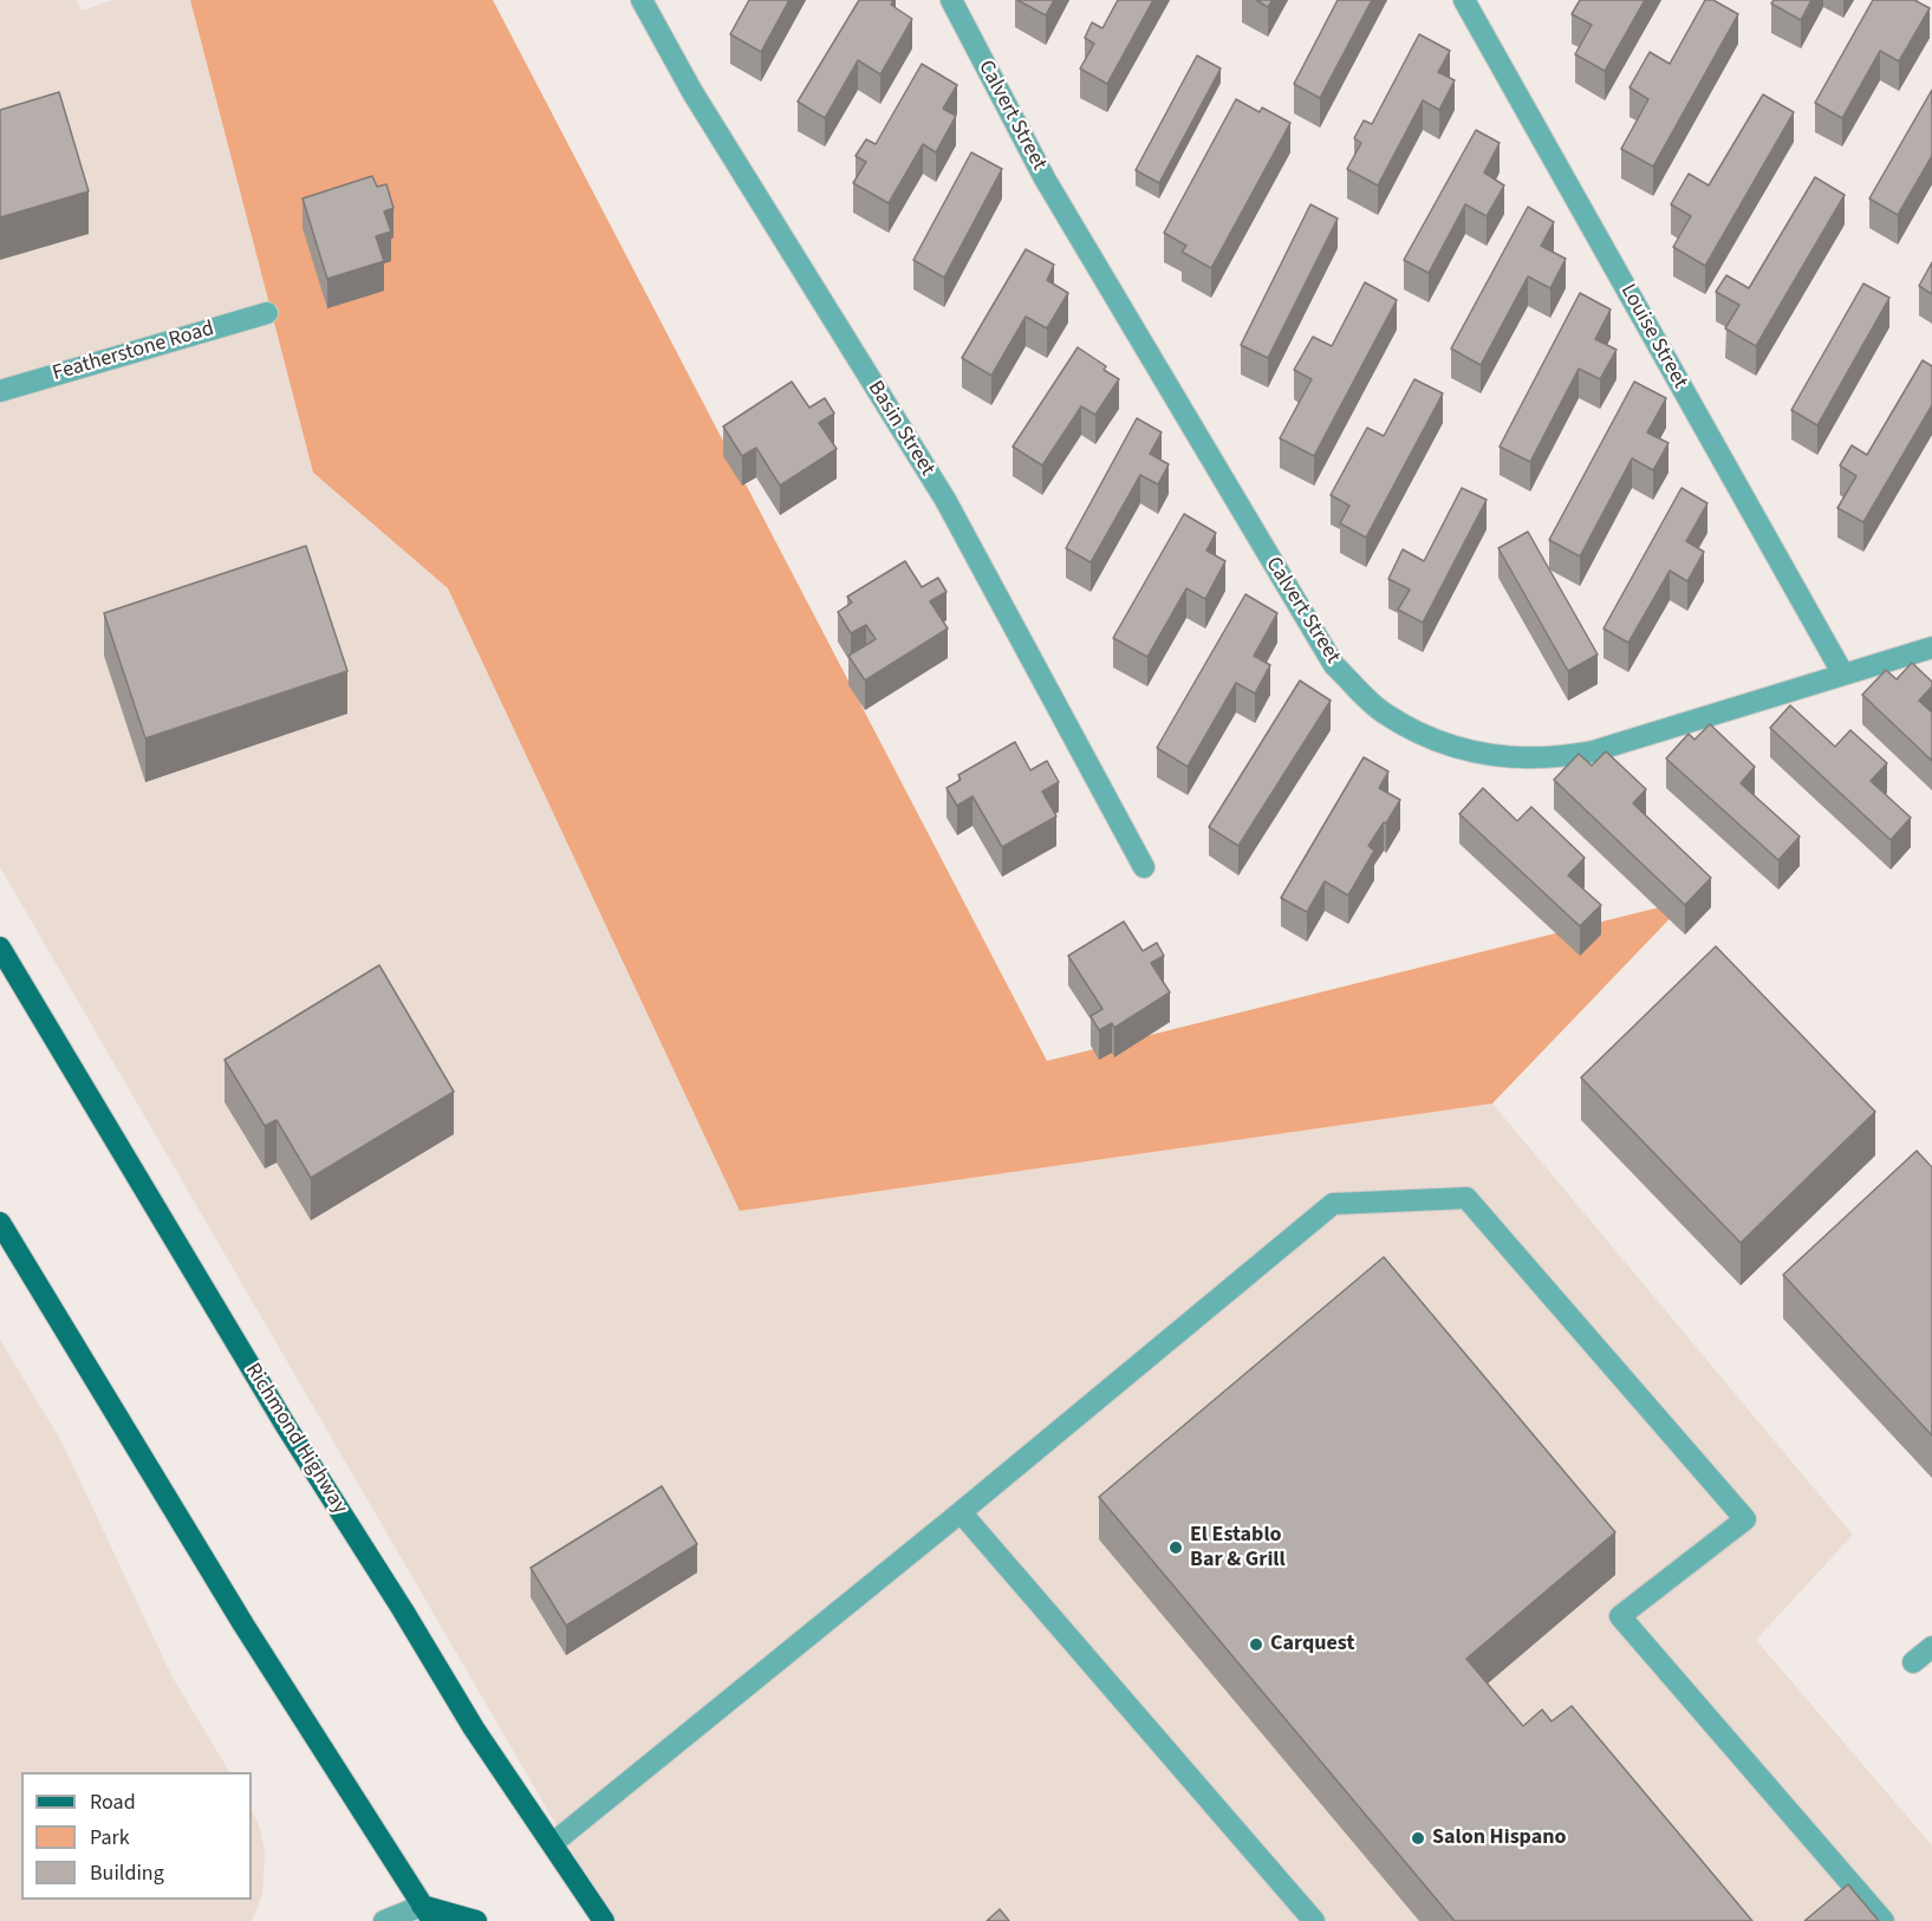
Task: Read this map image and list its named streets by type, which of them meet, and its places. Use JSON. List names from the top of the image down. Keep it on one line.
{"streets":{"main road":["Richmond Highway"],"street":["Calvert Street","Louise Street","Featherstone Road","Basin Street"]},"crossings":[["Calvert Street","Louise Street"]],"places":["El Establo Bar & Grill","Carquest","Salon Hispano"],"legend":["Road","Park","Building"]}
